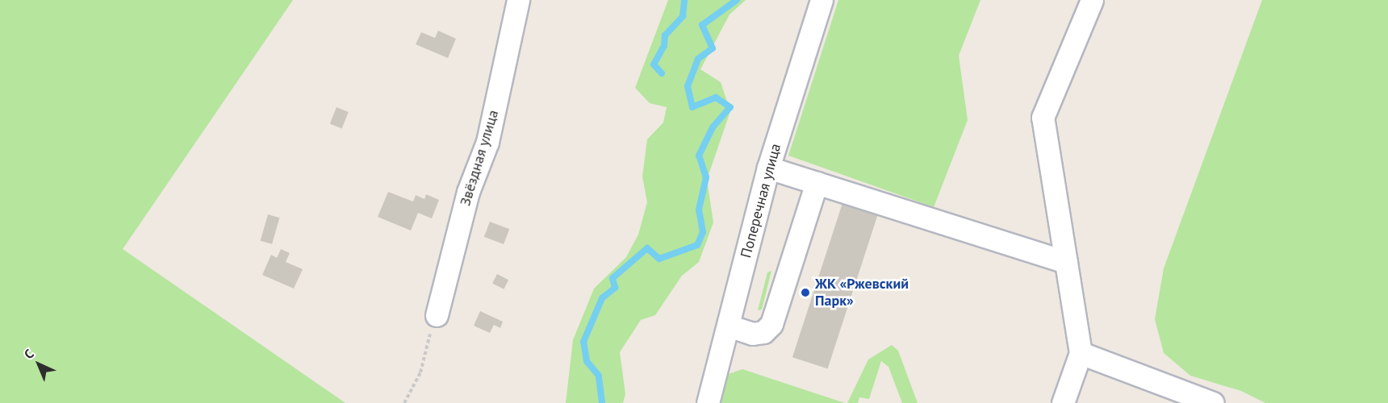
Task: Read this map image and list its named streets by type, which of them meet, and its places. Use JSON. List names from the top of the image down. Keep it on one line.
{"streets":{"street":["Звёздная улица","Поперечная улица"]},"places":["ЖК «Ржевский Парк»"],"north":"top left"}
